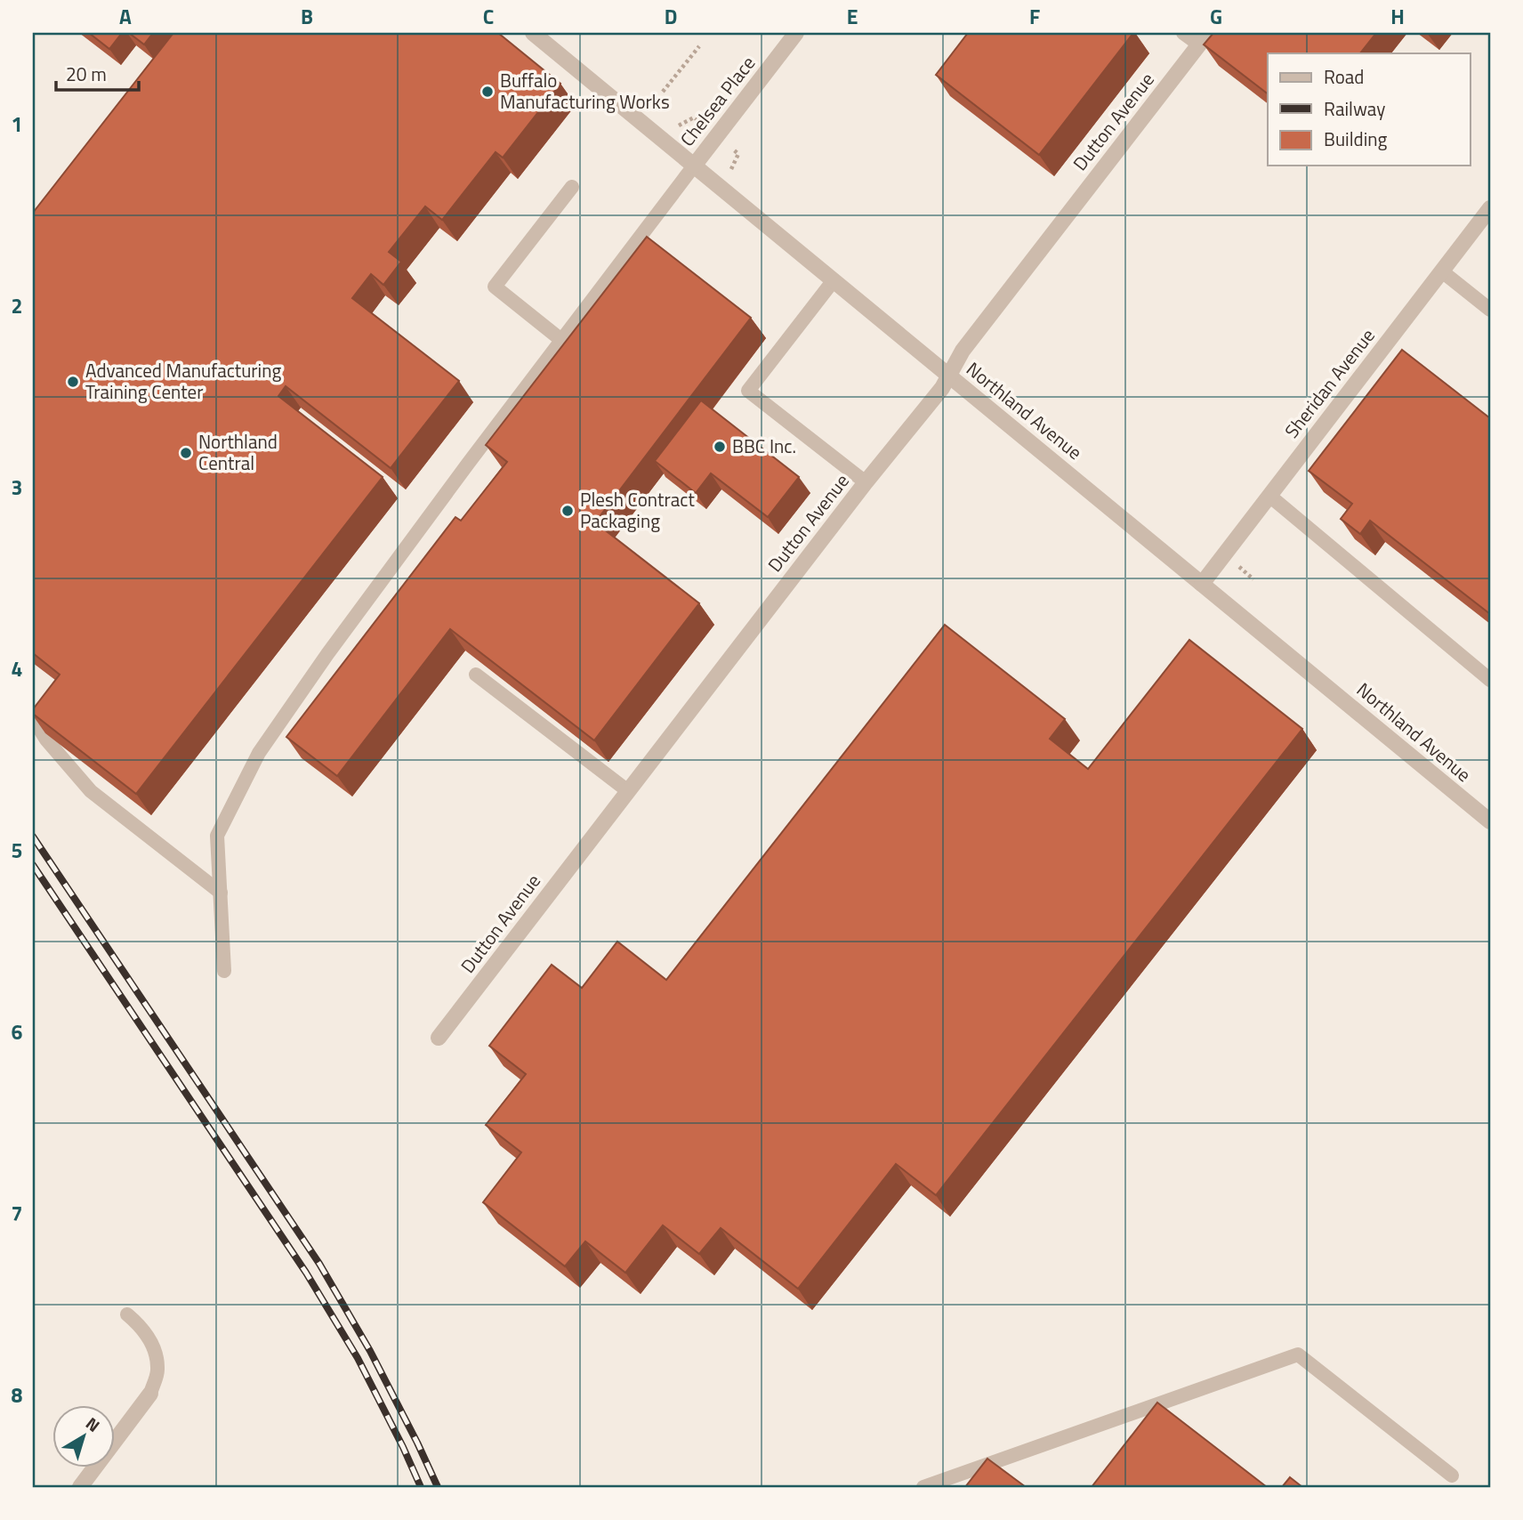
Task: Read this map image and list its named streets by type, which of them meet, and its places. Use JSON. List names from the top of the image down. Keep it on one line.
{"streets":{"street":["Chelsea Place","Dutton Avenue","Sheridan Avenue","Northland Avenue"]},"crossings":[["Chelsea Place","Northland Avenue"],["Dutton Avenue","Northland Avenue"],["Sheridan Avenue","Northland Avenue"]],"places":["Buffalo Manufacturing Works","Advanced Manufacturing Training Center","BBC Inc.","Northland Central","Plesh Contract Packaging"],"legend":["Road","Railway","Building"],"scale_bar":"20 m","north":"top right","grid":{"columns":["A","B","C","D","E","F","G","H"],"rows":["1","2","3","4","5","6","7","8"]}}
